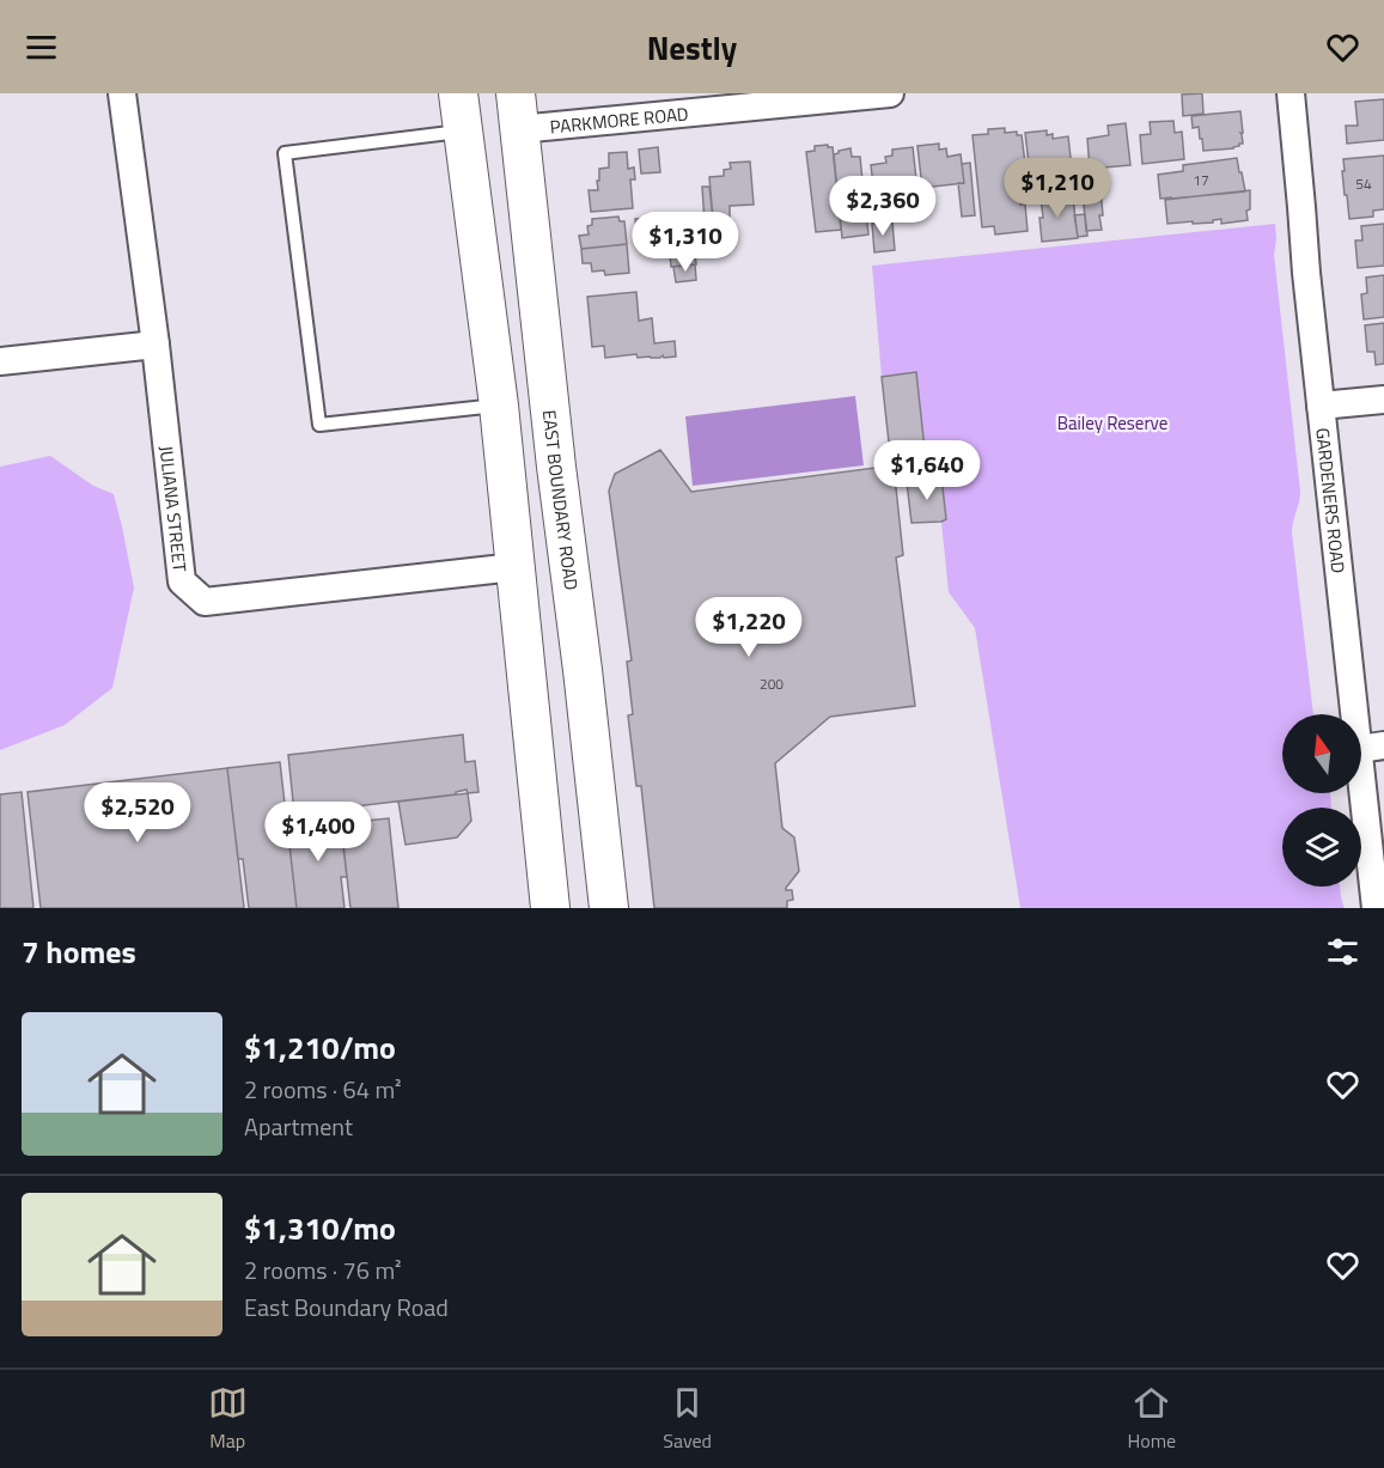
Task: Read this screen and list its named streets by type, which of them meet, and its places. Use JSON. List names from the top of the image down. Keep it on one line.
{"streets":{"main road":["EAST BOUNDARY ROAD"],"street":["PARKMORE ROAD","GARDENERS ROAD","JULIANA STREET"]},"crossings":[["PARKMORE ROAD","EAST BOUNDARY ROAD"]],"parks":["Bailey Reserve"],"house_numbers":["17","54","200"],"north":"top","page":{"header":"Nestly","price":["$1,210","$2,360","$1,310","$1,640","$1,220","$2,520","$1,400"],"heading":"7 homes","list":[{"name":"$1,210/mo","note":"2 rooms · 64 m² · Apartment"},{"name":"$1,310/mo","note":"2 rooms · 76 m² · East Boundary Road"}],"tabs":["Map","Saved","Home"]}}
